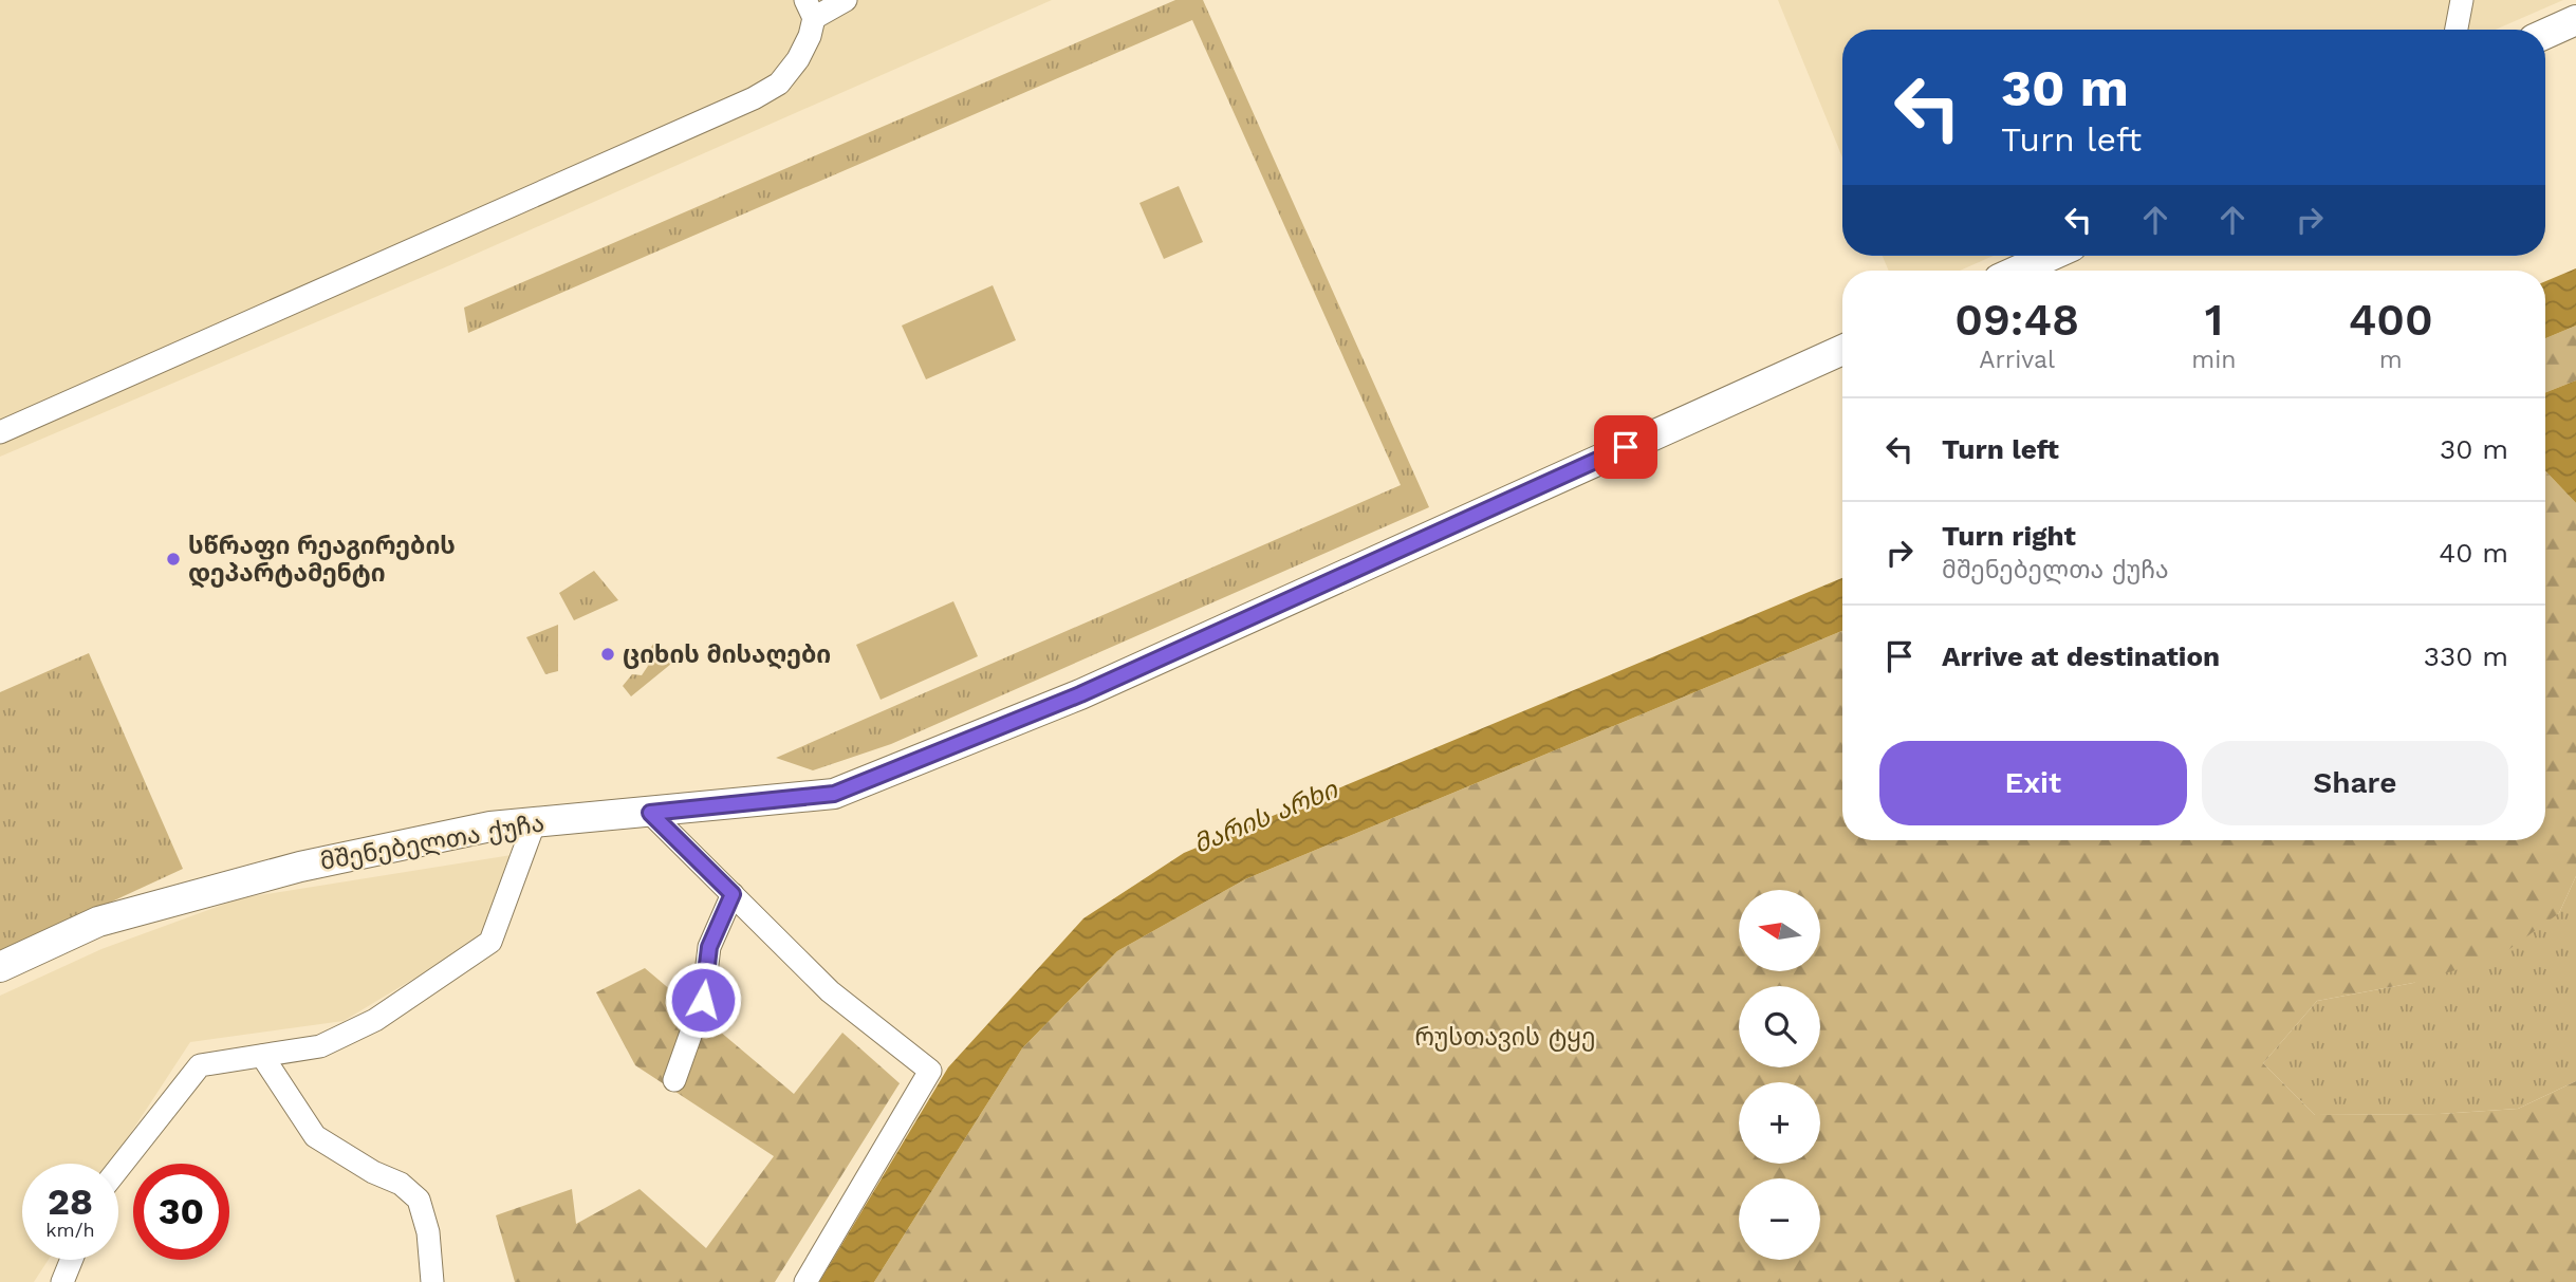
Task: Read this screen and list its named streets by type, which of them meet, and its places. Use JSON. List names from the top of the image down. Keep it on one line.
{"streets":{"main road":["მშენებელთა ქუჩა"]},"water":["მარის არხი"],"parks":["რუსთავის ტყე"],"places":["სწრაფი რეაგირების დეპარტამენტი","ციხის მისაღები"],"north":"left","page":{"turn":["30 m","Turn left"],"eta":["09:48","Arrival","1","min","400","m"],"list":[{"name":"Turn left","value":"30 m"},{"name":"Turn right","note":"მშენებელთა ქუჩა","value":"40 m"},{"name":"Arrive at destination","value":"330 m"}],"buttons":["Exit","Share"],"map_buttons":["+","−"],"speed":"28 km/h","limit":"30"}}
